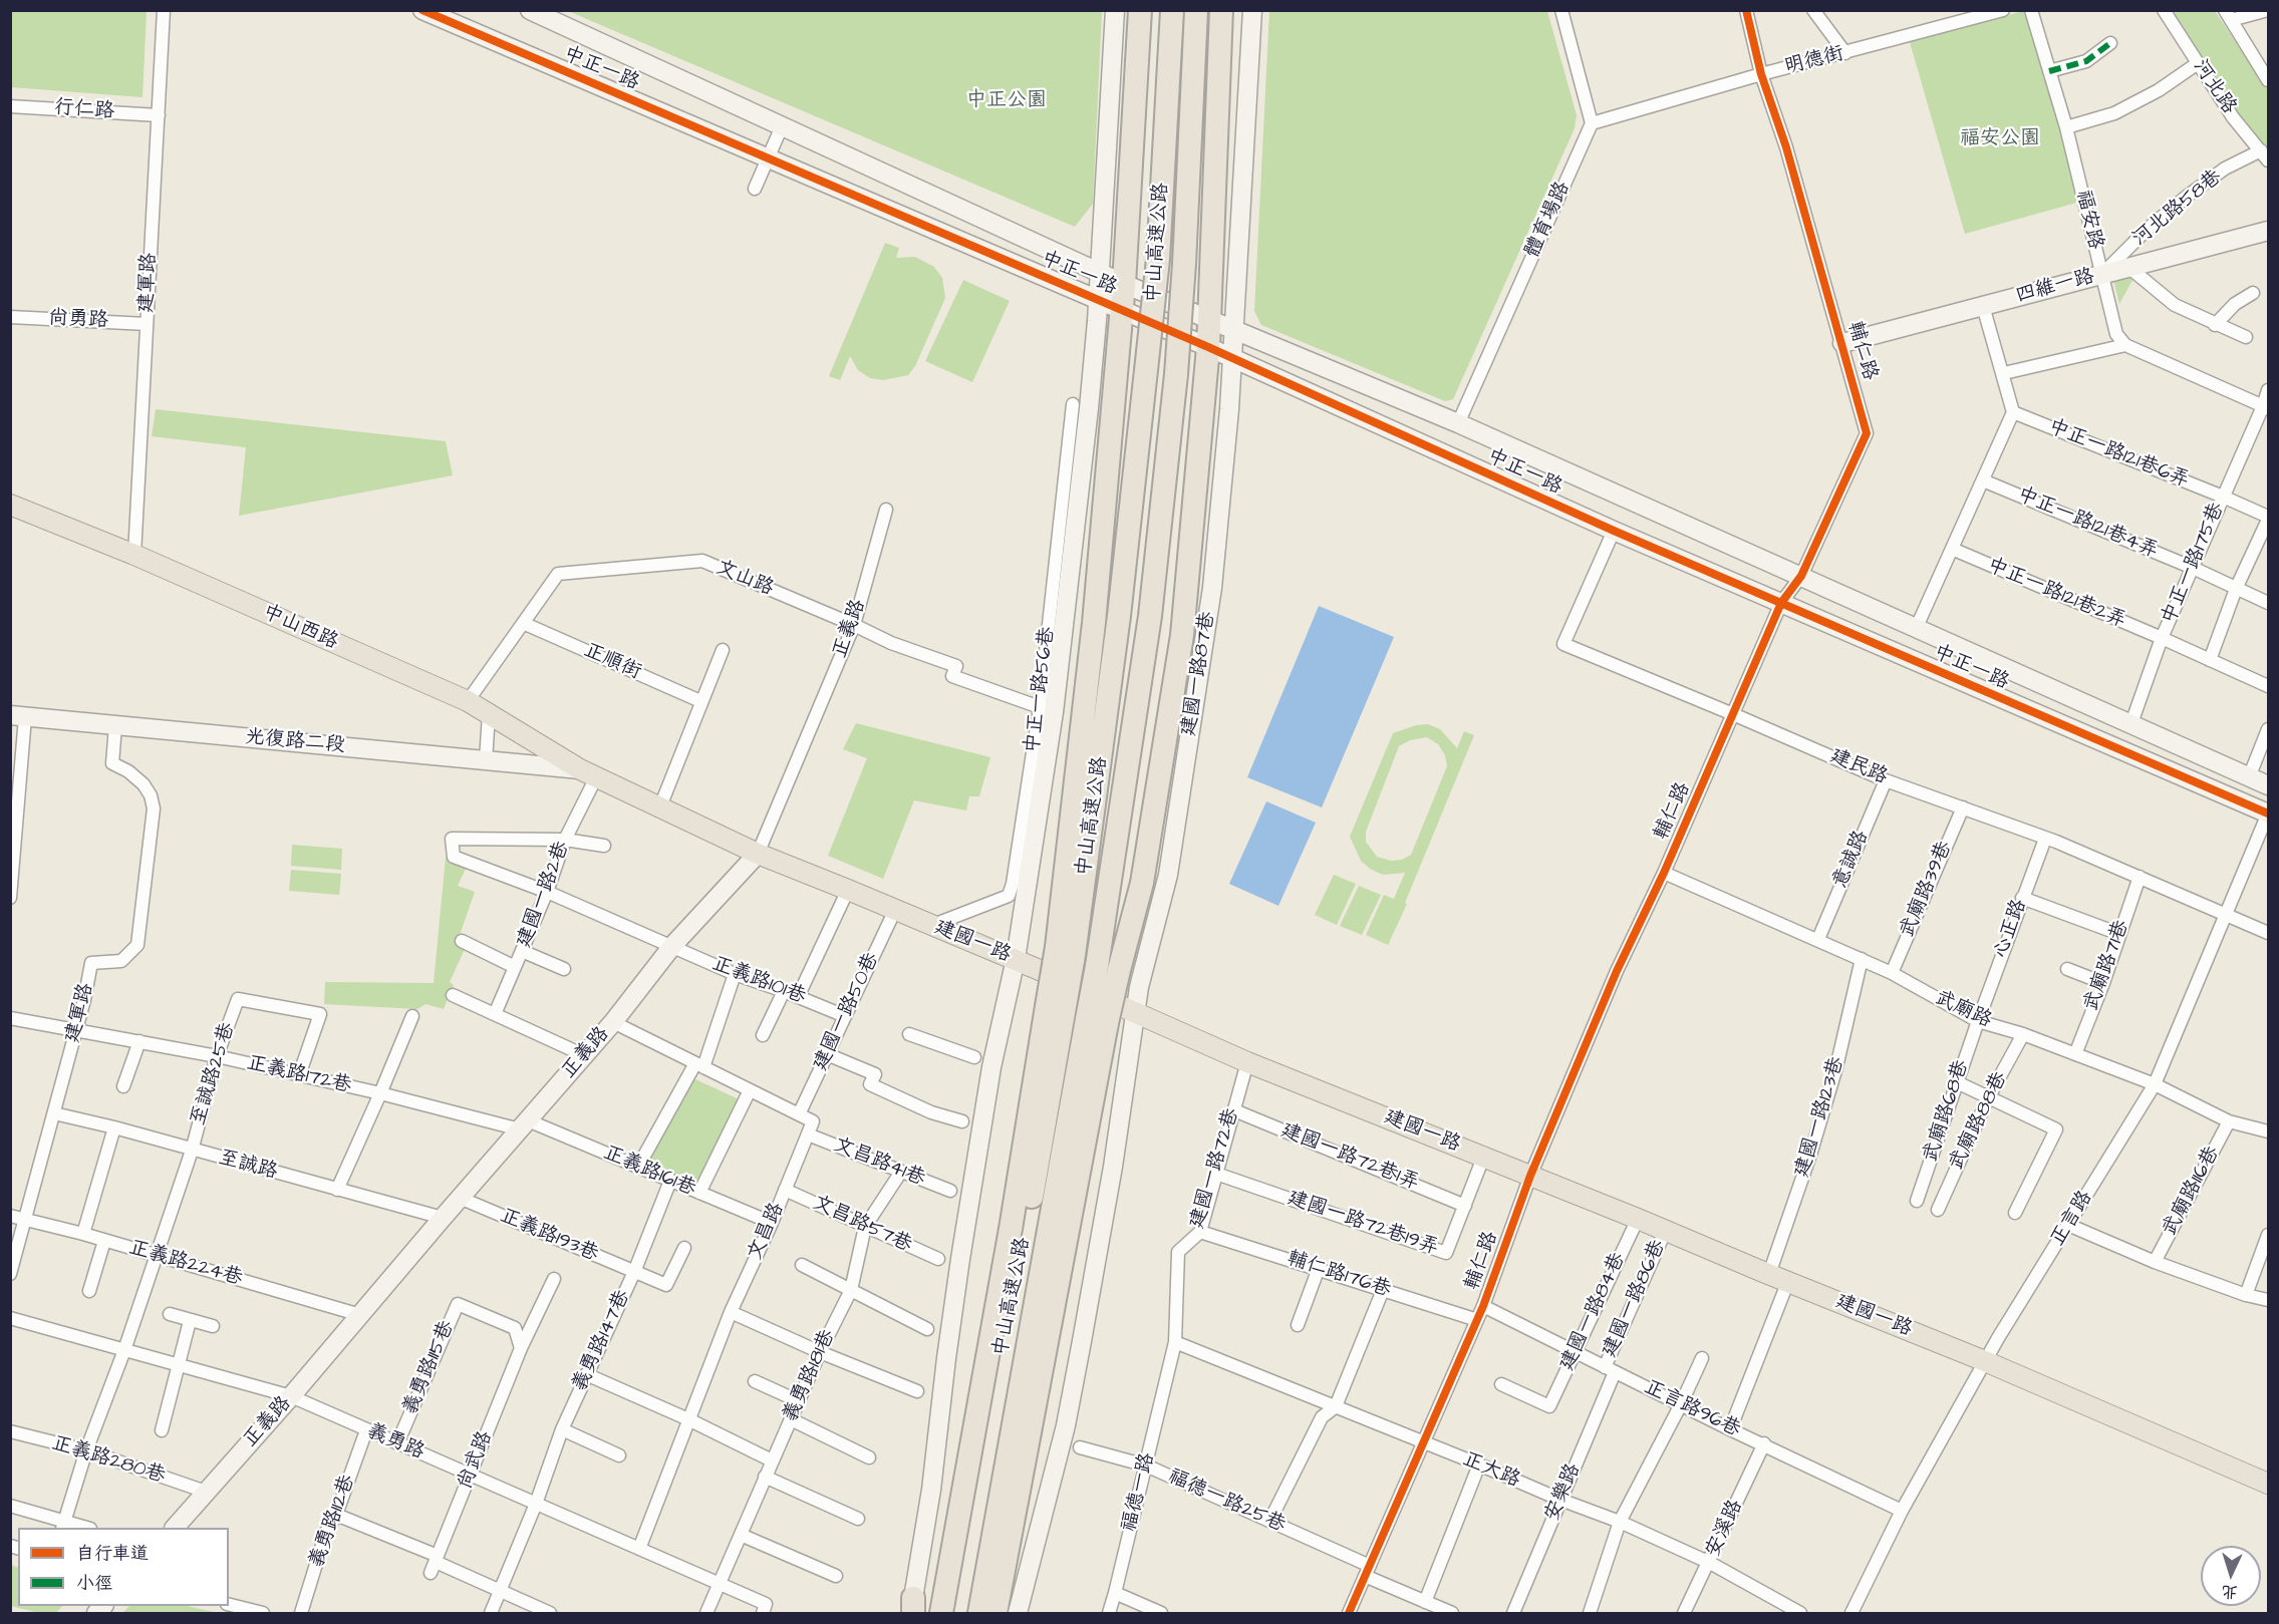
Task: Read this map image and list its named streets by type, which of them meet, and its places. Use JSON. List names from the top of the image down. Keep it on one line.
{"streets":{"highway":["中山高速公路"],"main road":["中山西路","建國一路"],"street":["明德街","中正一路","河北路","行仁路","河北路58巷","體育場路","福安路","建軍路","四維一路","尚勇路","輔仁路","中正一路121巷6弄","中正一路121巷4弄","中正一路175巷","文山路","中正一路121巷2弄","正義路","正順街","建國一路87巷","中正一路56巷","光復路二段","建民路","意誠路","武廟路39巷","建國一路2巷","心正路","武廟路71巷","正義路101巷","武廟路","建國一路50巷","至誠路25巷","正義路172巷","武廟路68巷","建國一路123巷","武廟路88巷","建國一路72巷1弄","文昌路41巷","至誠路","建國一路72巷","正義路161巷","武廟路116巷","正言路","建國一路72巷19弄","文昌路57巷","文昌路","正義路193巷","正義路224巷","輔仁路176巷","建國一路86巷","建國一路84巷","義勇路147巷","義勇路115巷","義勇路181巷","正言路96巷","義勇路","正義路280巷","尚武路","正大路","福德一路","安樂路","福德一路25巷","義勇路112巷","安溪路"]},"crossings":[["明德街","體育場路"],["明德街","輔仁路"],["中正一路","體育場路"],["中正一路","輔仁路"],["中正一路","中正一路175巷"],["中正一路","建國一路87巷"],["中正一路","建民路"],["中正一路","正言路"],["河北路","河北路58巷"],["行仁路","建軍路"],["河北路58巷","福安路"],["河北路58巷","四維一路"],["福安路","四維一路"],["建軍路","尚勇路"],["建軍路","中山西路"],["建軍路","光復路二段"],["建軍路","正義路172巷"],["建軍路","至誠路"],["建軍路","正義路224巷"],["四維一路","輔仁路"],["輔仁路","建民路"],["輔仁路","建國一路"],["輔仁路","武廟路"],["輔仁路","輔仁路176巷"],["輔仁路","正言路96巷"],["輔仁路","正大路"],["輔仁路","福德一路25巷"],["中正一路121巷6弄","中正一路175巷"],["中正一路121巷4弄","中正一路175巷"],["中正一路175巷","中正一路121巷2弄"],["文山路","中山西路"],["文山路","正義路"],["文山路","正順街"],["文山路","中正一路56巷"],["中山西路","光復路二段"],["中山西路","建國一路2巷"],["中山西路","建國一路"],["正義路","建國一路"],["正義路","正義路101巷"],["正義路","正義路172巷"],["正義路","至誠路"],["正義路","正義路161巷"],["正義路","正義路193巷"],["正義路","正義路224巷"],["正義路","義勇路"],["正義路","正義路280巷"],["建國一路87巷","建國一路"],["中正一路56巷","建國一路"],["光復路二段","建國一路2巷"],["光復路二段","建國一路"],["建民路","意誠路"],["建民路","武廟路39巷"],["建民路","心正路"],["建民路","武廟路71巷"],["建民路","正言路"],["意誠路","武廟路"],["武廟路39巷","武廟路"],["建國一路2巷","建國一路"],["建國一路2巷","正義路101巷"],["心正路","武廟路"],["心正路","武廟路68巷"],["建國一路","建國一路50巷"],["建國一路","建國一路123巷"],["建國一路","建國一路72巷"],["建國一路","正言路"],["建國一路","建國一路72巷19弄"],["建國一路","建國一路86巷"],["建國一路","建國一路84巷"],["武廟路71巷","武廟路"],["正義路101巷","建國一路50巷"],["武廟路","武廟路68巷"],["武廟路","建國一路123巷"],["武廟路","武廟路88巷"],["武廟路","武廟路116巷"],["武廟路","正言路"],["至誠路25巷","正義路172巷"],["至誠路25巷","至誠路"],["至誠路25巷","正義路224巷"],["至誠路25巷","義勇路"],["至誠路25巷","正義路280巷"],["正義路172巷","正義路161巷"],["建國一路72巷1弄","建國一路72巷"],["建國一路72巷1弄","建國一路72巷19弄"],["文昌路41巷","文昌路"],["文昌路41巷","義勇路181巷"],["建國一路72巷","建國一路72巷19弄"],["建國一路72巷","輔仁路176巷"],["建國一路72巷","正大路"],["建國一路72巷","福德一路"],["正義路161巷","文昌路"],["正義路161巷","義勇路147巷"],["正言路","正言路96巷"],["文昌路57巷","文昌路"],["文昌路57巷","義勇路181巷"],["文昌路","義勇路"],["正義路193巷","義勇路147巷"],["建國一路86巷","正言路96巷"],["建國一路86巷","安樂路"],["建國一路84巷","正言路96巷"],["義勇路147巷","義勇路"],["義勇路115巷","義勇路"],["義勇路115巷","尚武路"],["義勇路181巷","義勇路"],["正言路96巷","安樂路"],["正言路96巷","安溪路"],["義勇路","尚武路"],["義勇路","義勇路112巷"],["正大路","福德一路"],["正大路","安樂路"],["正大路","安溪路"],["福德一路","福德一路25巷"]],"parks":["中正公園","福安公園"],"legend":["自行車道","小徑"],"north":"bottom"}
